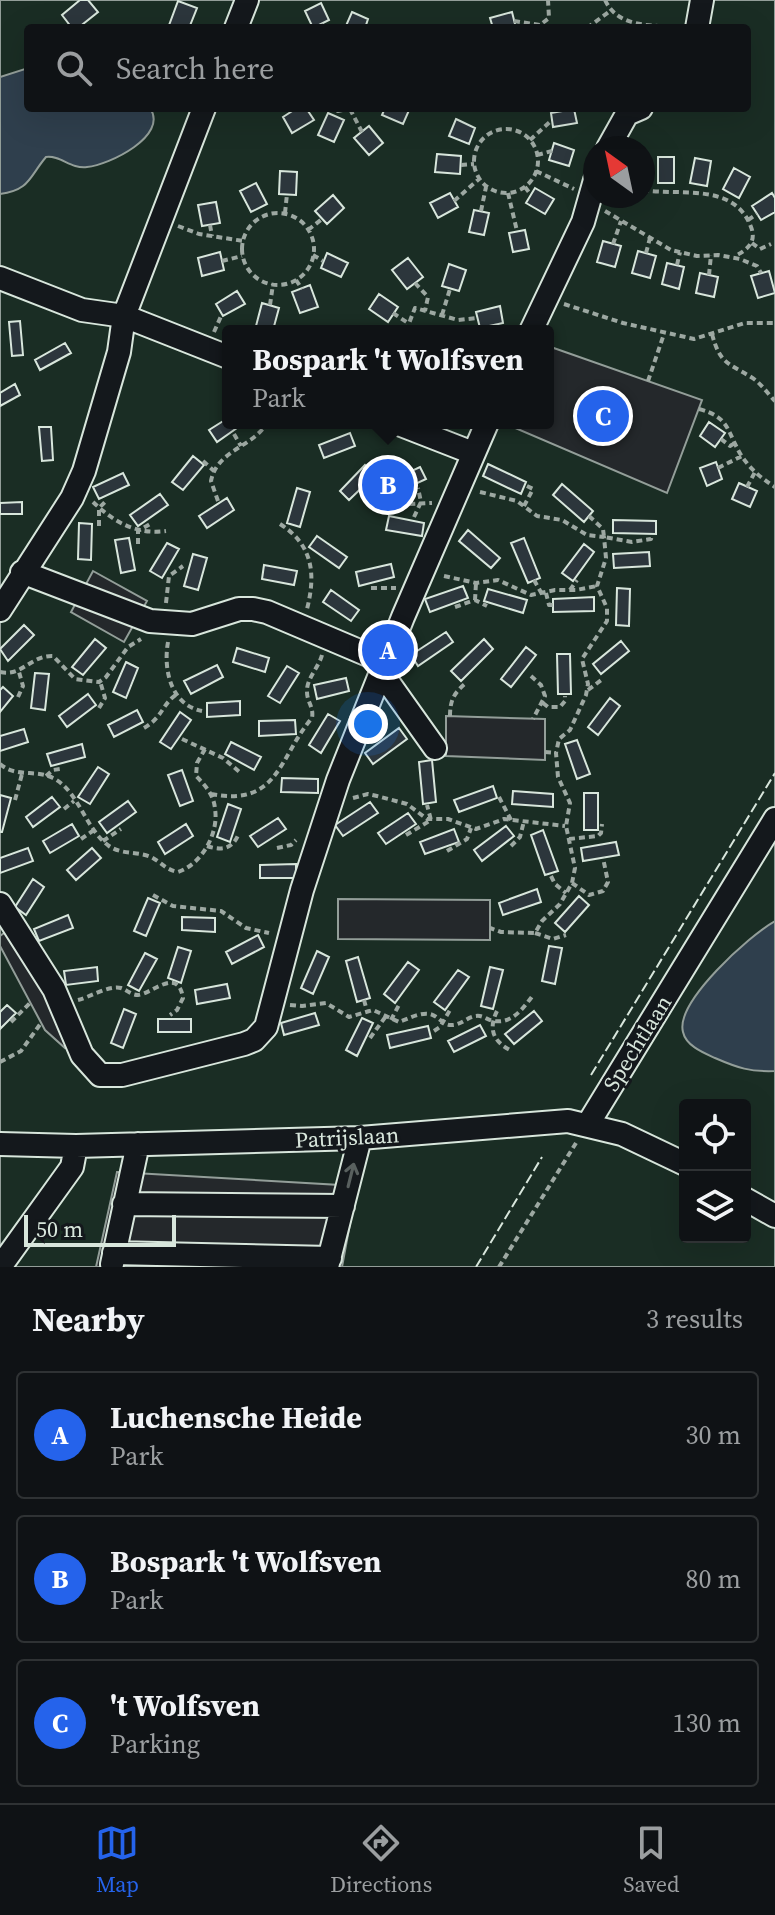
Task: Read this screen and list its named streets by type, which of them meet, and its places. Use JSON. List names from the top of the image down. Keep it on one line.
{"streets":{"street":["Spechtlaan","Patrijslaan"]},"crossings":[["Spechtlaan","Patrijslaan"]],"scale_bar":"50 m","north":"top left","page":{"search":"Search here","popup":["Bospark 't Wolfsven","Park"],"pins":["C","B","A"],"scale":"50 m","heading":["Nearby","3 results"],"list":[{"mark":"A","name":"Luchensche Heide","note":"Park","value":"30 m"},{"mark":"B","name":"Bospark 't Wolfsven","note":"Park","value":"80 m"},{"mark":"C","name":"'t Wolfsven","note":"Parking","value":"130 m"}],"nav":["Map","Directions","Saved"]}}
